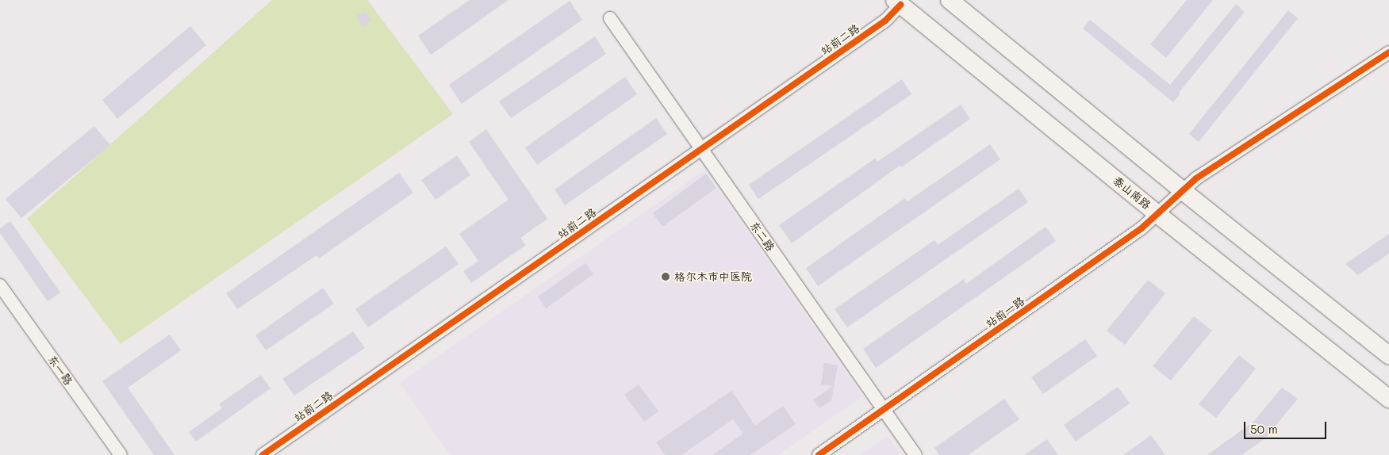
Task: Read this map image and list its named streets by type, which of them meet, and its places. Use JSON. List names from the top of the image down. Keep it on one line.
{"streets":{"street":["站前二路","泰山南路","东二路","站前一路","东一路"]},"crossings":[["站前二路","泰山南路"],["站前二路","东二路"],["泰山南路","站前一路"],["东二路","站前一路"]],"places":["格尔木市中医院"],"scale_bar":"50 m"}
